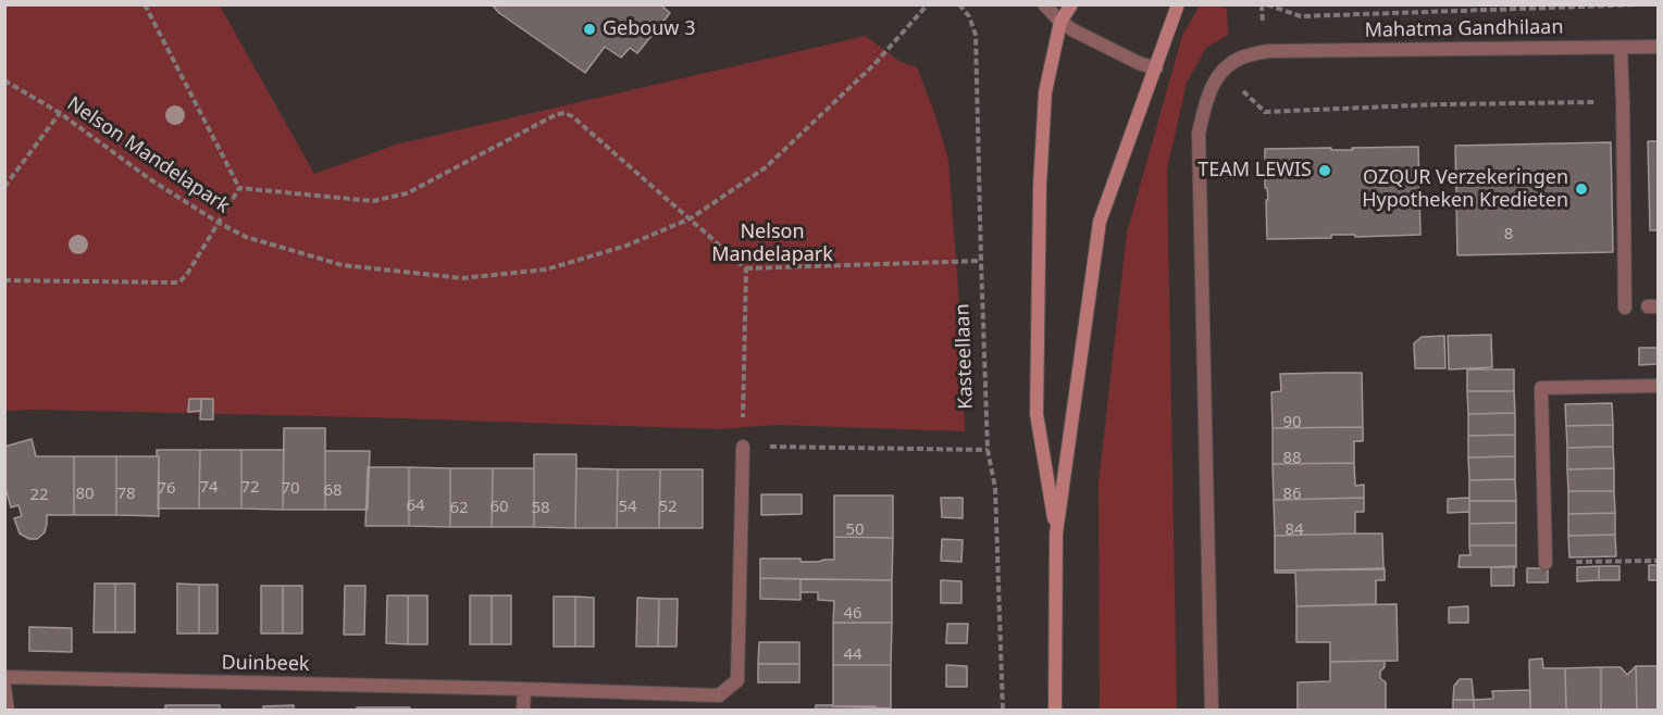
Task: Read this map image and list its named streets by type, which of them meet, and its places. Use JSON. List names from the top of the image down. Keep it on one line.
{"streets":{"street":["Mahatma Gandhilaan","Duinbeek"],"path":["Nelson Mandelapark","Kasteellaan"]},"parks":["Nelson Mandelapark"],"places":["Gebouw 3","TEAM LEWIS","OZQUR Verzekeringen Hypotheken Kredieten"],"house_numbers":["8","90","88","74","72","76","70","68","80","78","86","22","64","60","54","52","62","58","50","84","46","44"]}
